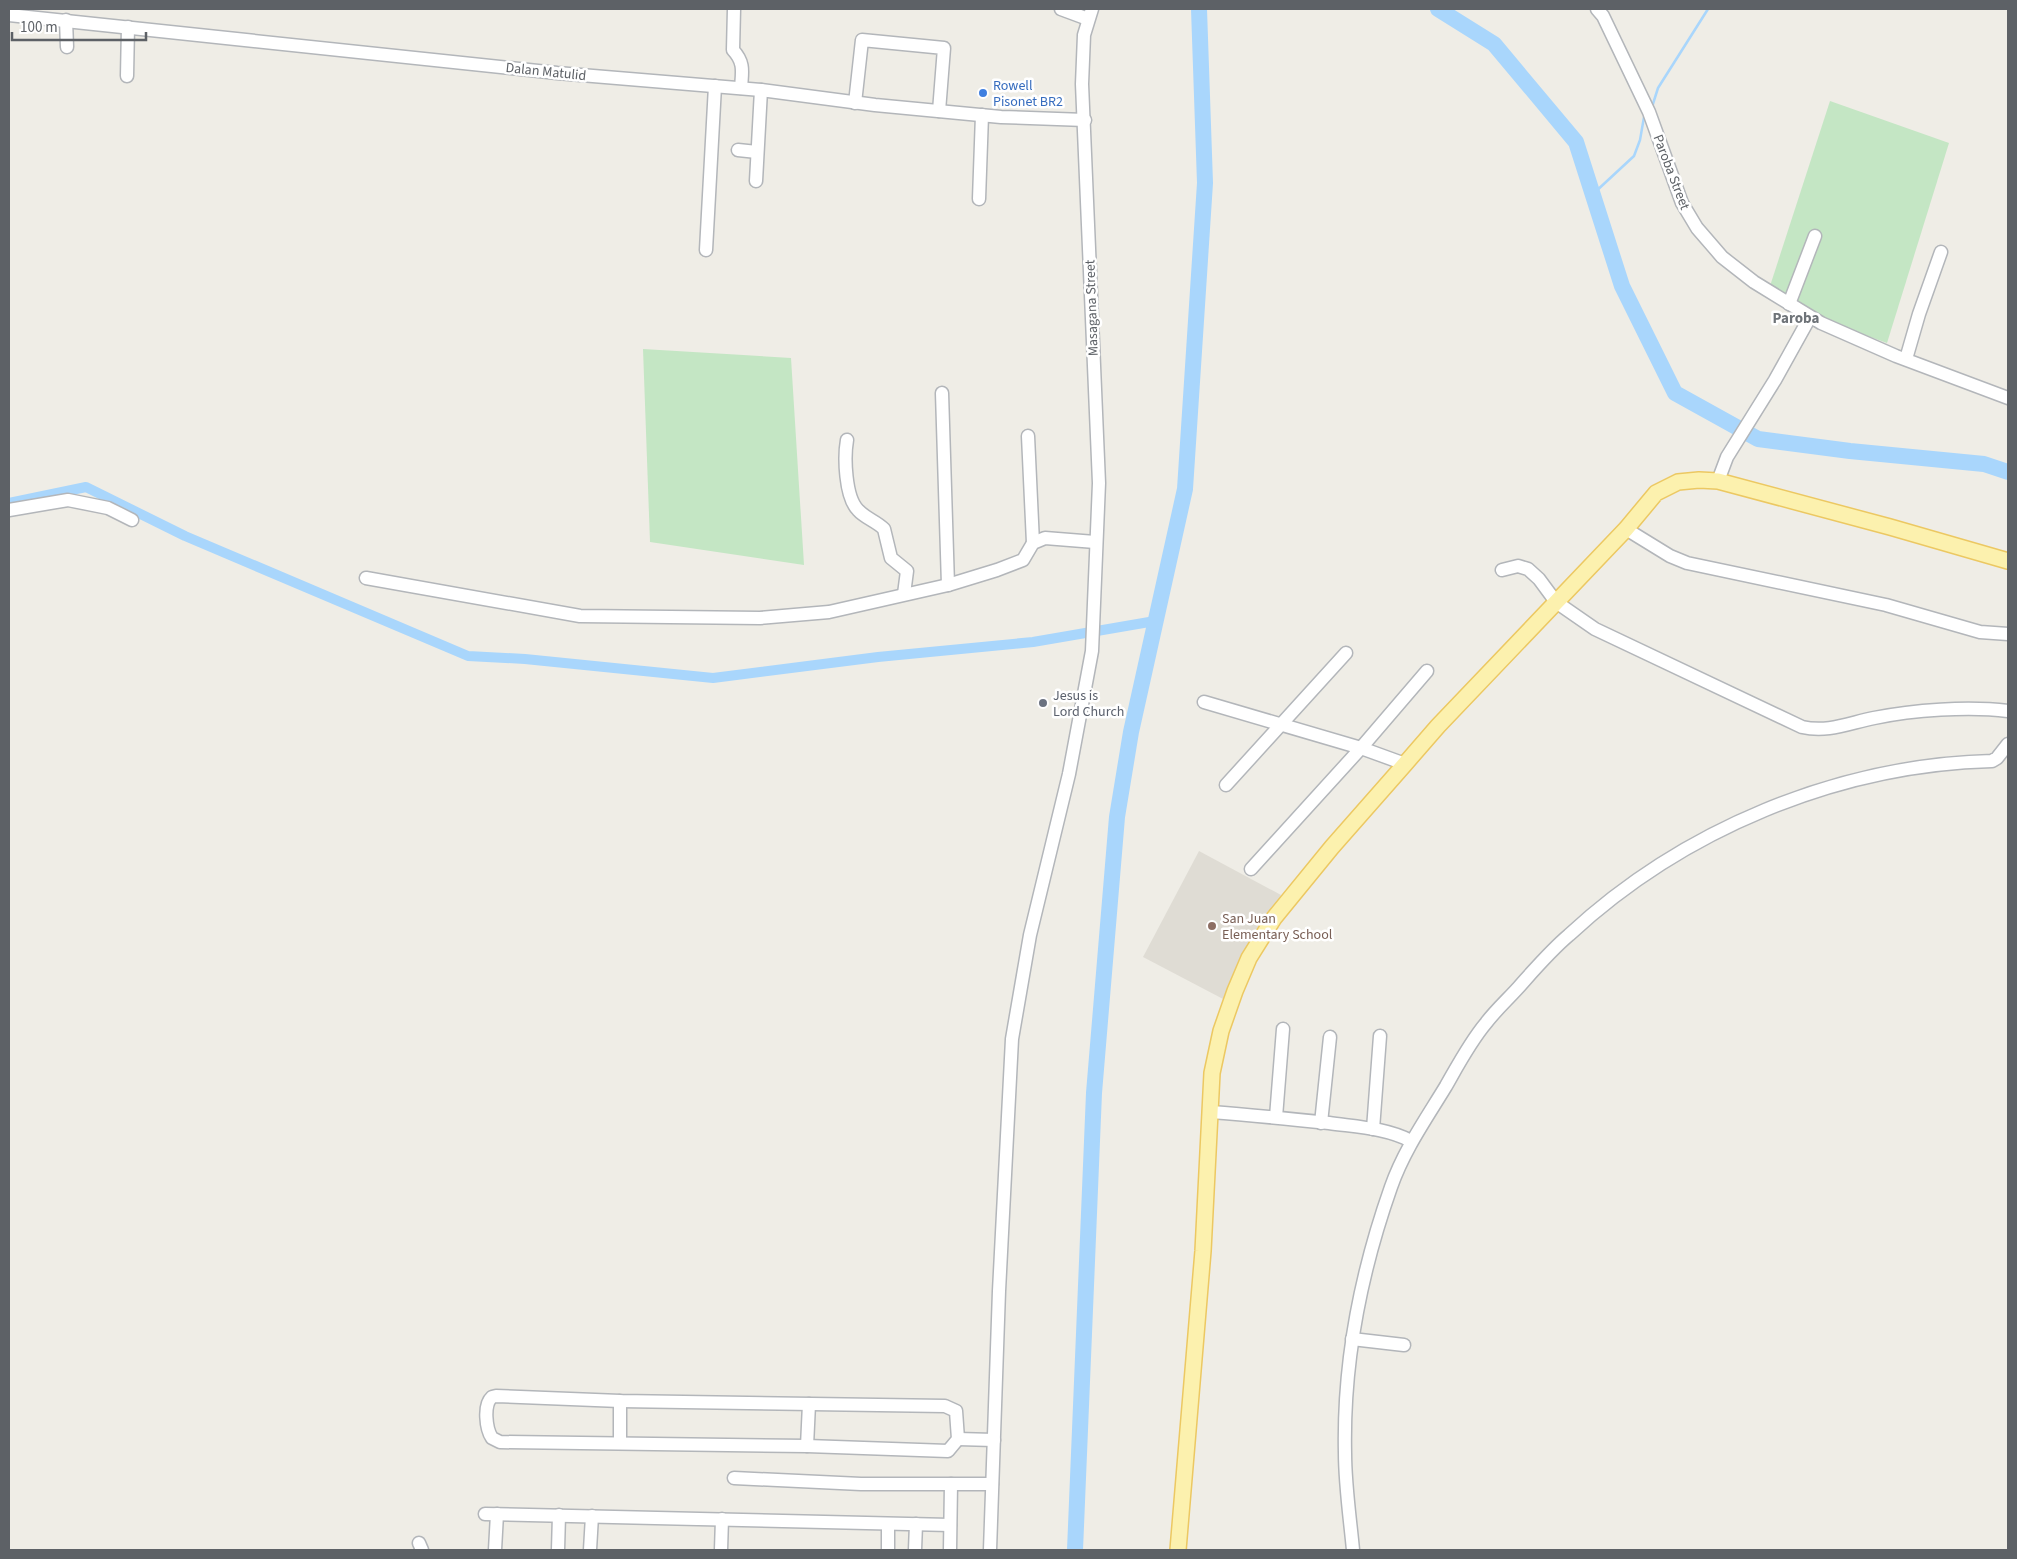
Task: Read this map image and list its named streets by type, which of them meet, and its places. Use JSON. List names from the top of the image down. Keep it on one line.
{"streets":{"street":["Dalan Matulid","Paroba Street","Masagana Street"]},"crossings":[["Dalan Matulid","Masagana Street"]],"districts":["Paroba"],"places":["Rowell Pisonet BR2","Jesus is Lord Church","San Juan Elementary School"],"scale_bar":"100 m"}
